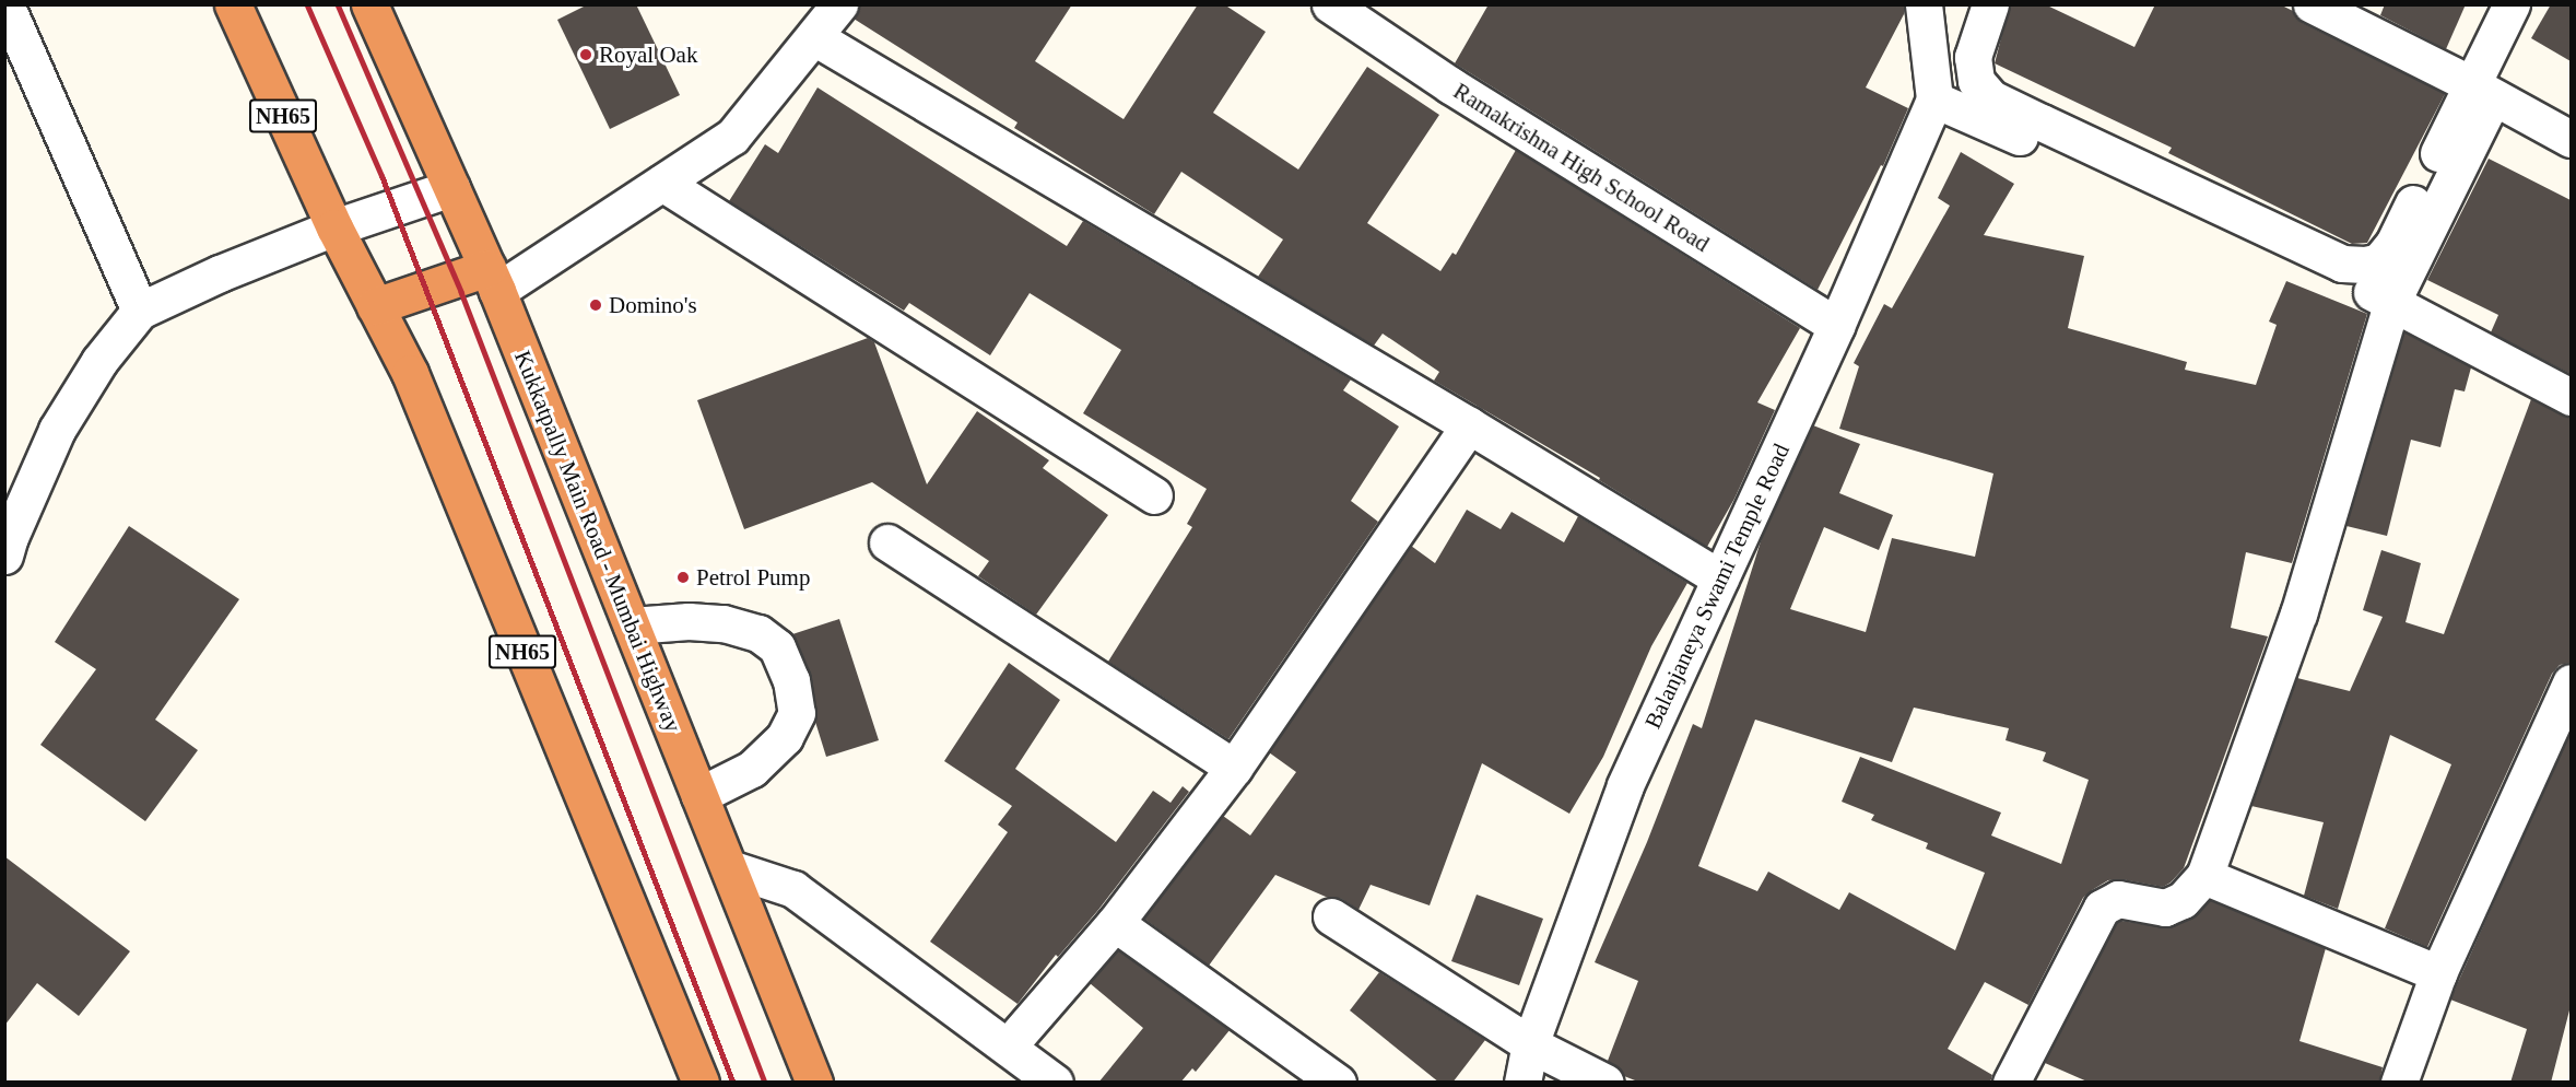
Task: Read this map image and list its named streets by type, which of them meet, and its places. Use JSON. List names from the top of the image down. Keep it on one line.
{"streets":{"highway":["NH65","Kukkatpally Main Road - Mumbai Highway"],"street":["Ramakrishna High School Road","Balanjaneya Swami Temple Road"]},"crossings":[["Ramakrishna High School Road","Balanjaneya Swami Temple Road"]],"places":["Royal Oak","Domino's","Petrol Pump"]}
